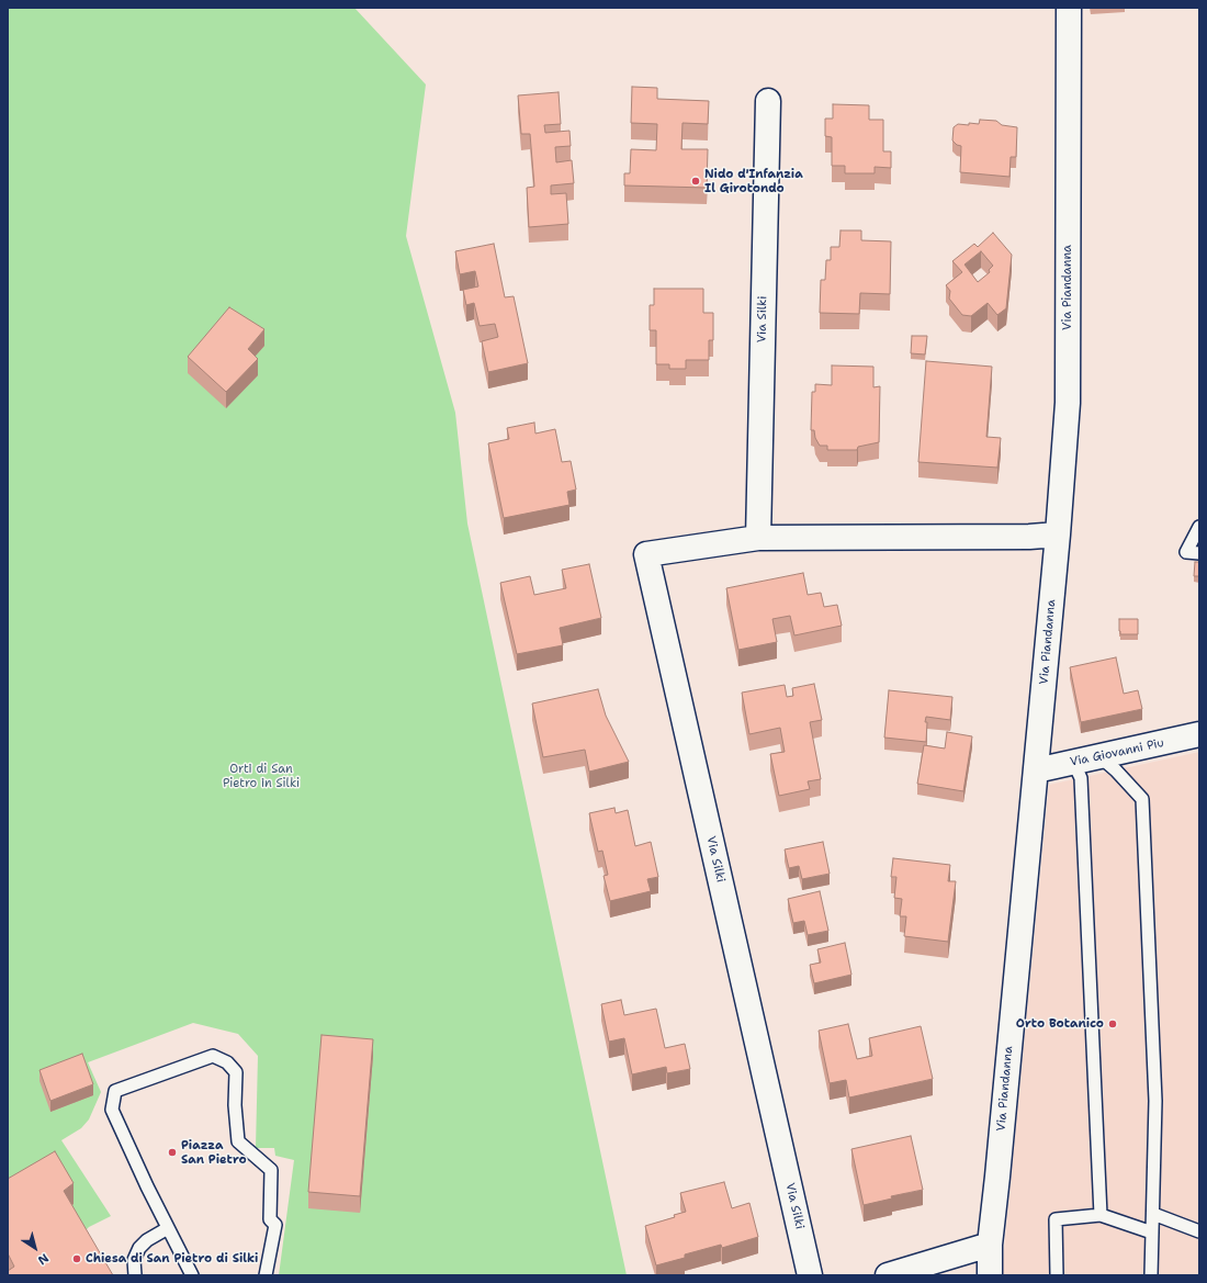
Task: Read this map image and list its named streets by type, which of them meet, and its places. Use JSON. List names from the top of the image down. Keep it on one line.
{"streets":{"street":["Via Piandanna","Via Silki","Via Giovanni Piu"]},"crossings":[["Via Piandanna","Via Silki"],["Via Piandanna","Via Giovanni Piu"]],"parks":["Orti di San Pietro in Silki"],"places":["Nido d'Infanzia Il Girotondo","Orto Botanico","Piazza San Pietro","Chiesa di San Pietro di Silki"],"north":"bottom right"}
